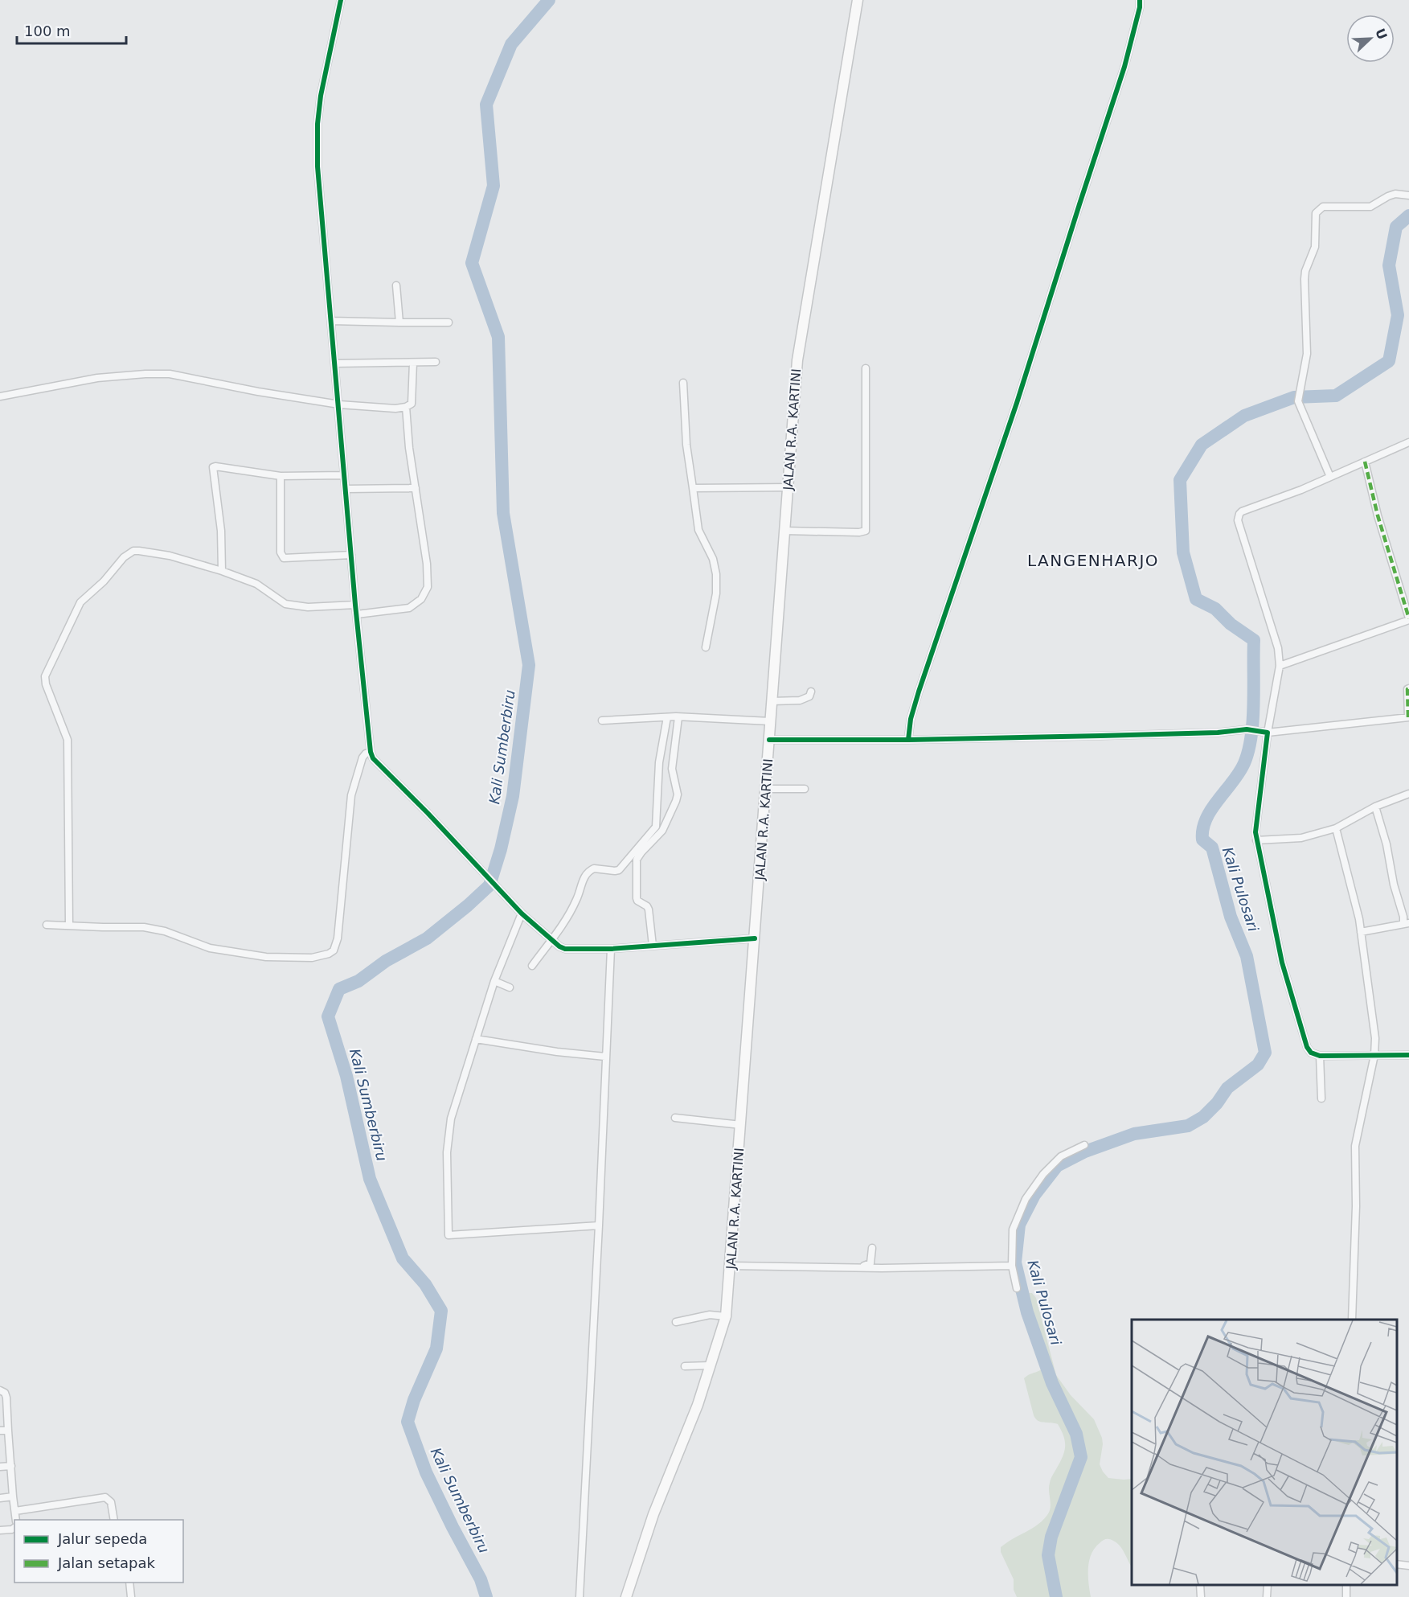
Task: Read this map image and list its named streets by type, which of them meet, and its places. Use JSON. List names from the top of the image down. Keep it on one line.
{"streets":{"main road":["JALAN R.A. KARTINI"]},"districts":["LANGENHARJO"],"water":["Kali Sumberbiru","Kali Pulosari"],"legend":["Jalur sepeda","Jalan setapak"],"scale_bar":"100 m","north":"top right"}
